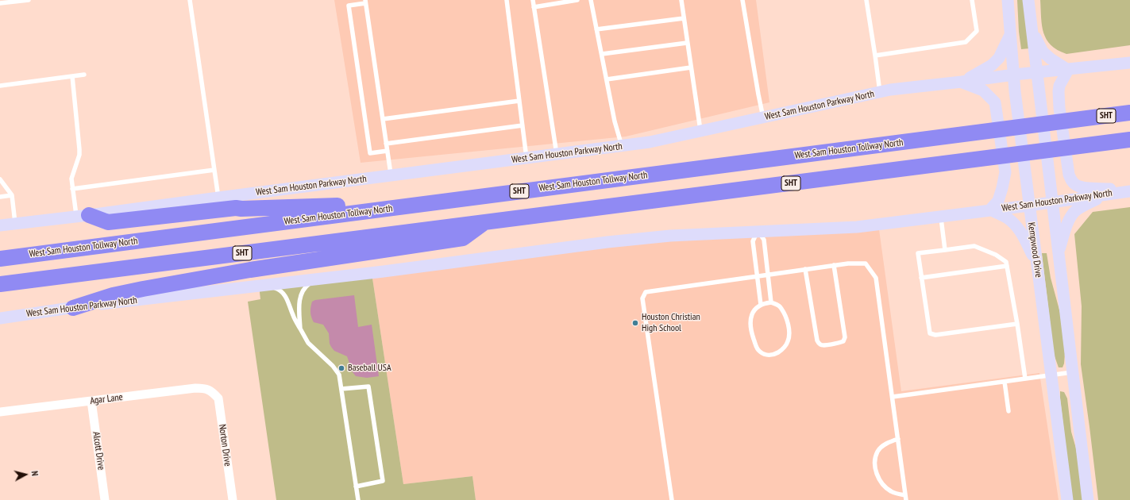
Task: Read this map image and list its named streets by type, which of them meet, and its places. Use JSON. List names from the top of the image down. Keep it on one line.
{"streets":{"highway":["SHT","West Sam Houston Tollway North"],"main road":["West Sam Houston Parkway North","Kempwood Drive"],"street":["Agar Lane","Norton Drive","Alcott Drive"]},"crossings":[["West Sam Houston Parkway North","Kempwood Drive"],["Agar Lane","Norton Drive"],["Agar Lane","Alcott Drive"]],"places":["Houston Christian High School","Baseball USA"],"north":"right"}
